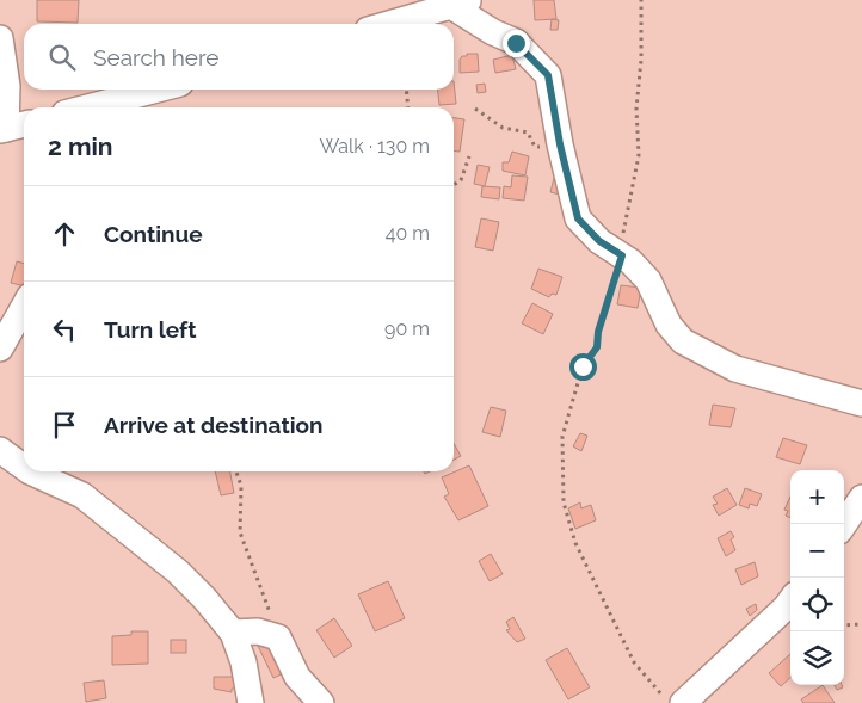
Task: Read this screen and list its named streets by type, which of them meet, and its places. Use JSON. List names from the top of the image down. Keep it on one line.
{"page":{"search":"Search here","heading":["2 min","Walk · 130 m"],"list":[["Continue","40 m"],["Turn left","90 m"],"Arrive at destination"],"map_buttons":["+","−"]}}
